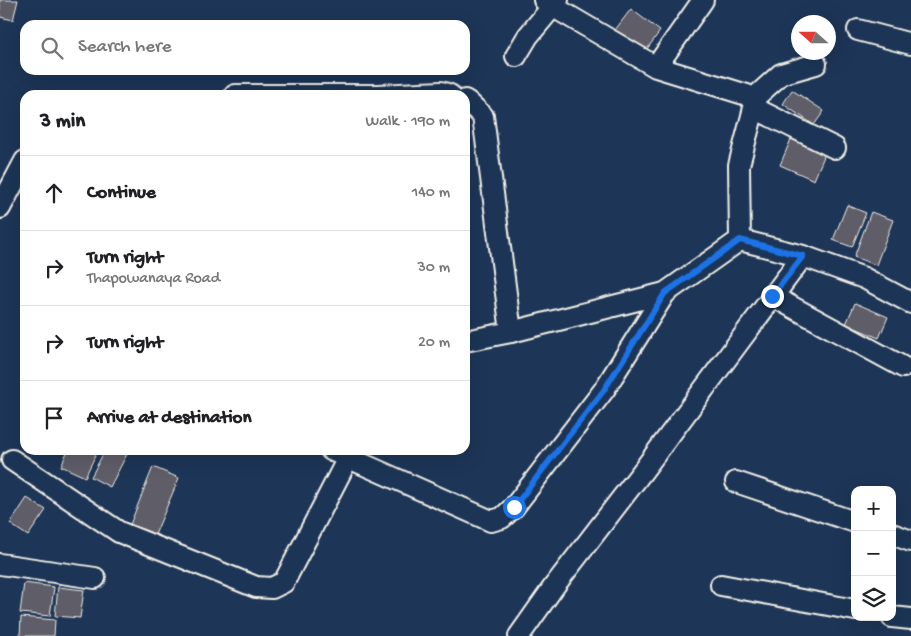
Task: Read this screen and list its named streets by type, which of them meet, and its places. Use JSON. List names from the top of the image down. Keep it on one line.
{"north":"left","page":{"search":"Search here","heading":["3 min","Walk · 190 m"],"list":[["Continue","140 m"],["Turn right","Thapowanaya Road","30 m"],["Turn right","20 m"],"Arrive at destination"],"map_buttons":["+","−"]}}
